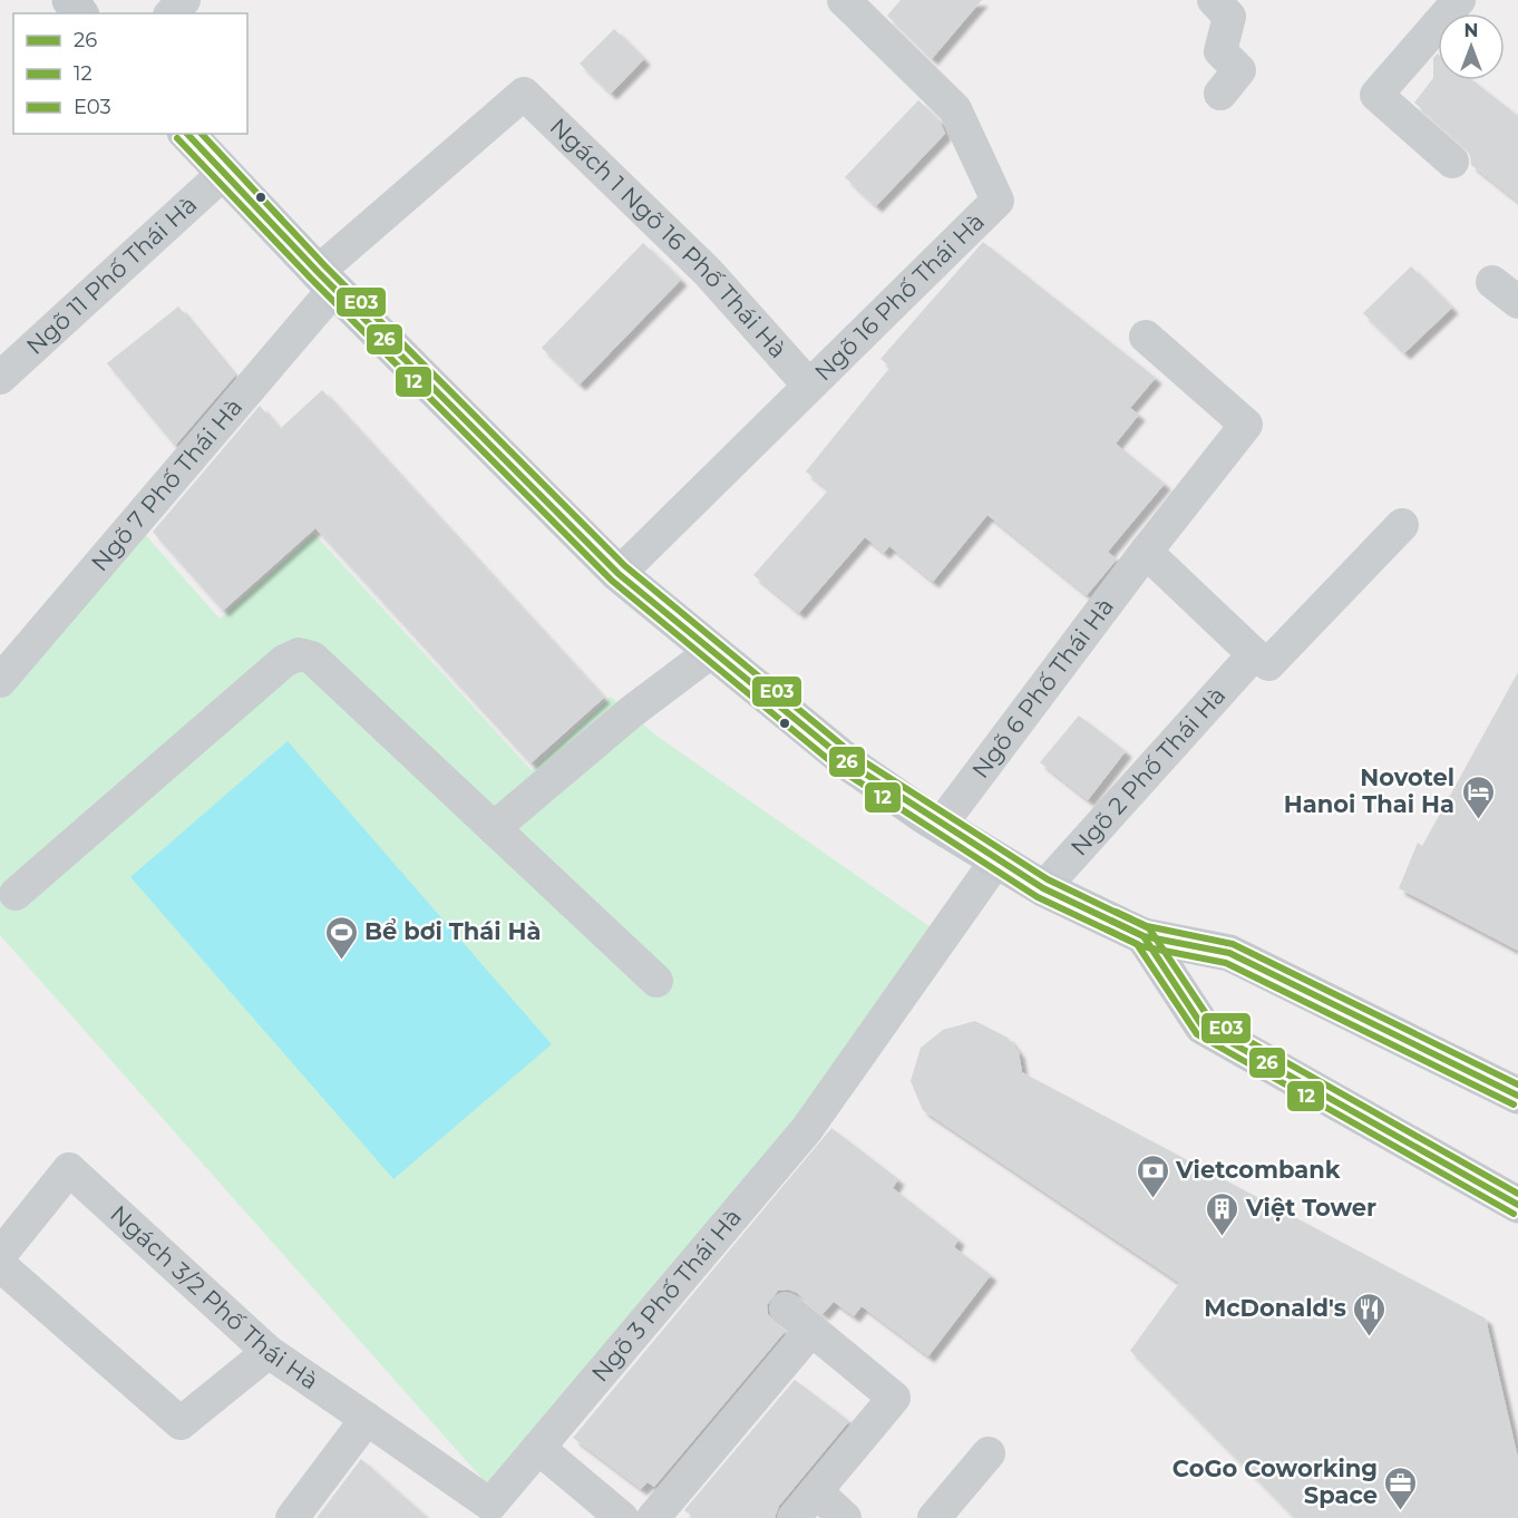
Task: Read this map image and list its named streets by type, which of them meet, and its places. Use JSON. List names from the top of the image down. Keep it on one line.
{"streets":{"lane":["Ngách 1 Ngõ 16 Phố Thái Hà","Ngõ 11 Phố Thái Hà","Ngõ 16 Phố Thái Hà","Ngõ 7 Phố Thái Hà","Ngõ 6 Phố Thái Hà","Ngõ 2 Phố Thái Hà","Ngõ 3 Phố Thái Hà","Ngách 3/2 Phố Thái Hà"]},"crossings":[["Ngách 1 Ngõ 16 Phố Thái Hà","Ngõ 16 Phố Thái Hà"],["Ngách 1 Ngõ 16 Phố Thái Hà","Ngõ 7 Phố Thái Hà"],["Ngõ 3 Phố Thái Hà","Ngách 3/2 Phố Thái Hà"]],"places":{"hotel":["Novotel Hanoi Thai Ha"],"sports":["Bể bơi Thái Hà"],"bank":["Vietcombank"],"building":["Việt Tower"],"restaurant":["McDonald's"],"office":["CoGo Coworking Space"]},"lines":["transit line 26","transit line E03","transit line 12"],"legend":["26","12","E03"],"north":"top"}
